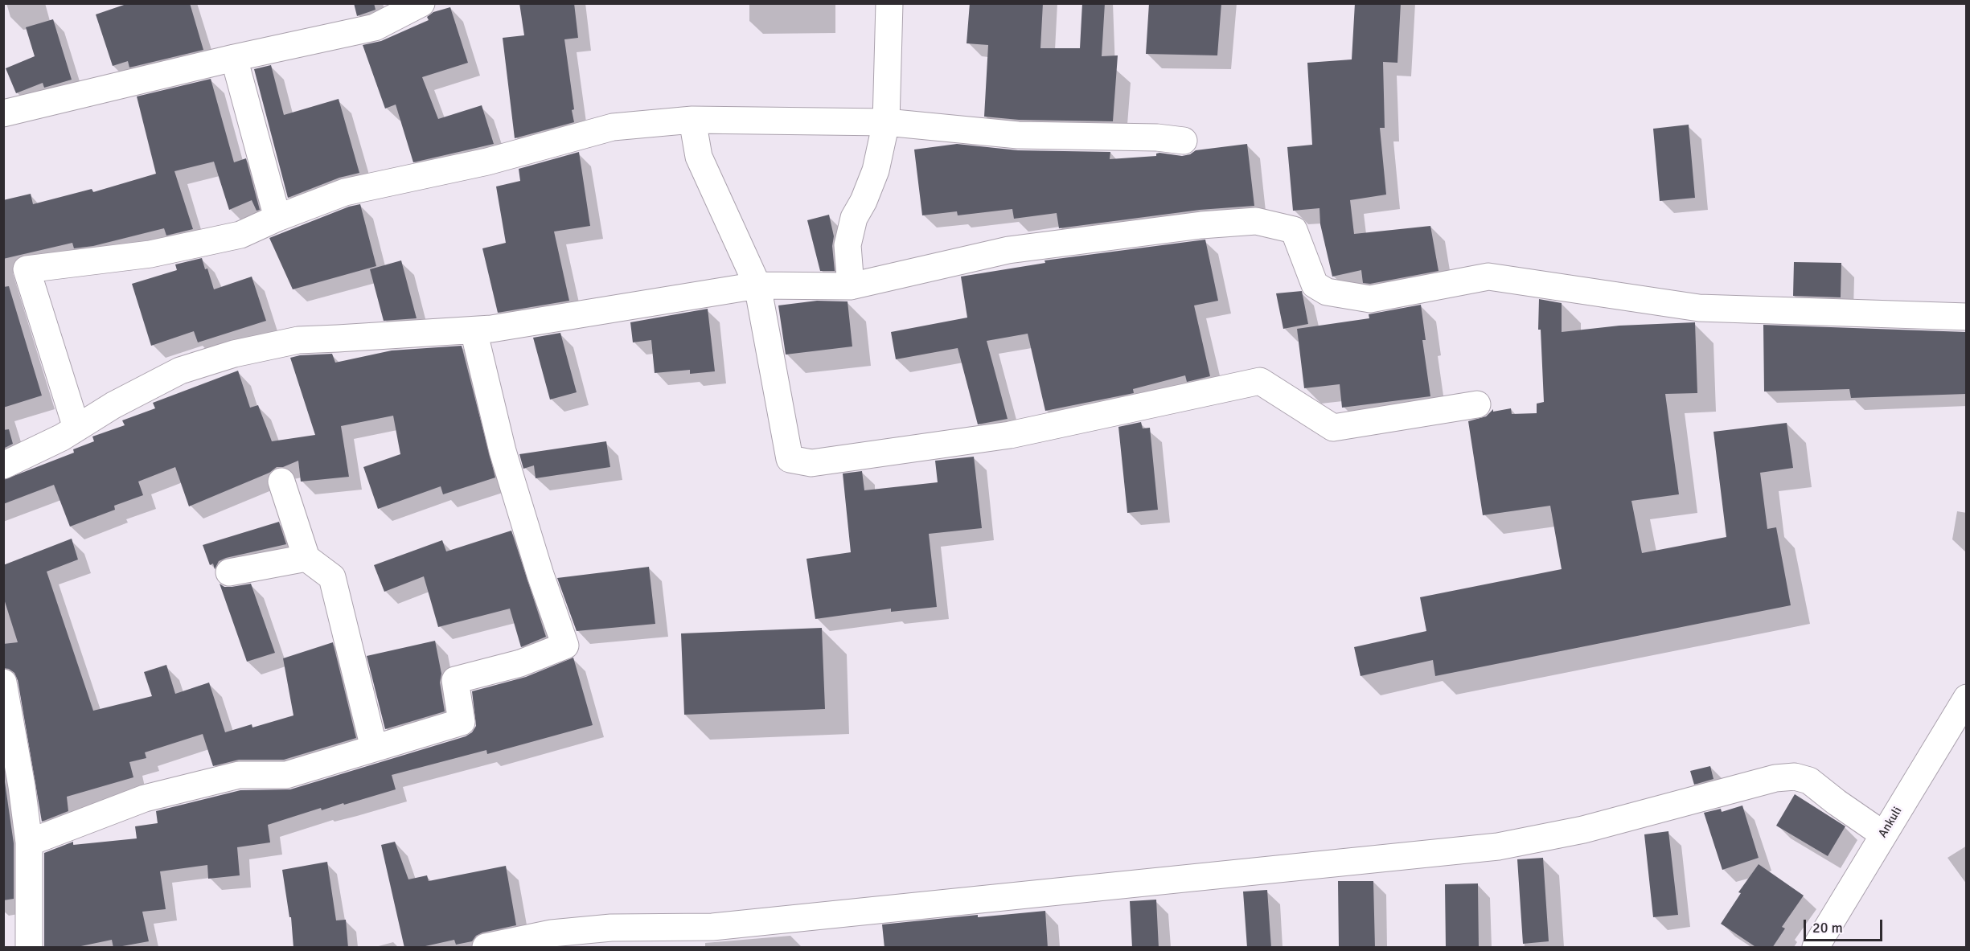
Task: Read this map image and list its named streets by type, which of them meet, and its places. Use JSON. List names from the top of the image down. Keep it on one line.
{"streets":{"street":["Ankuli"]},"scale_bar":"20 m"}
